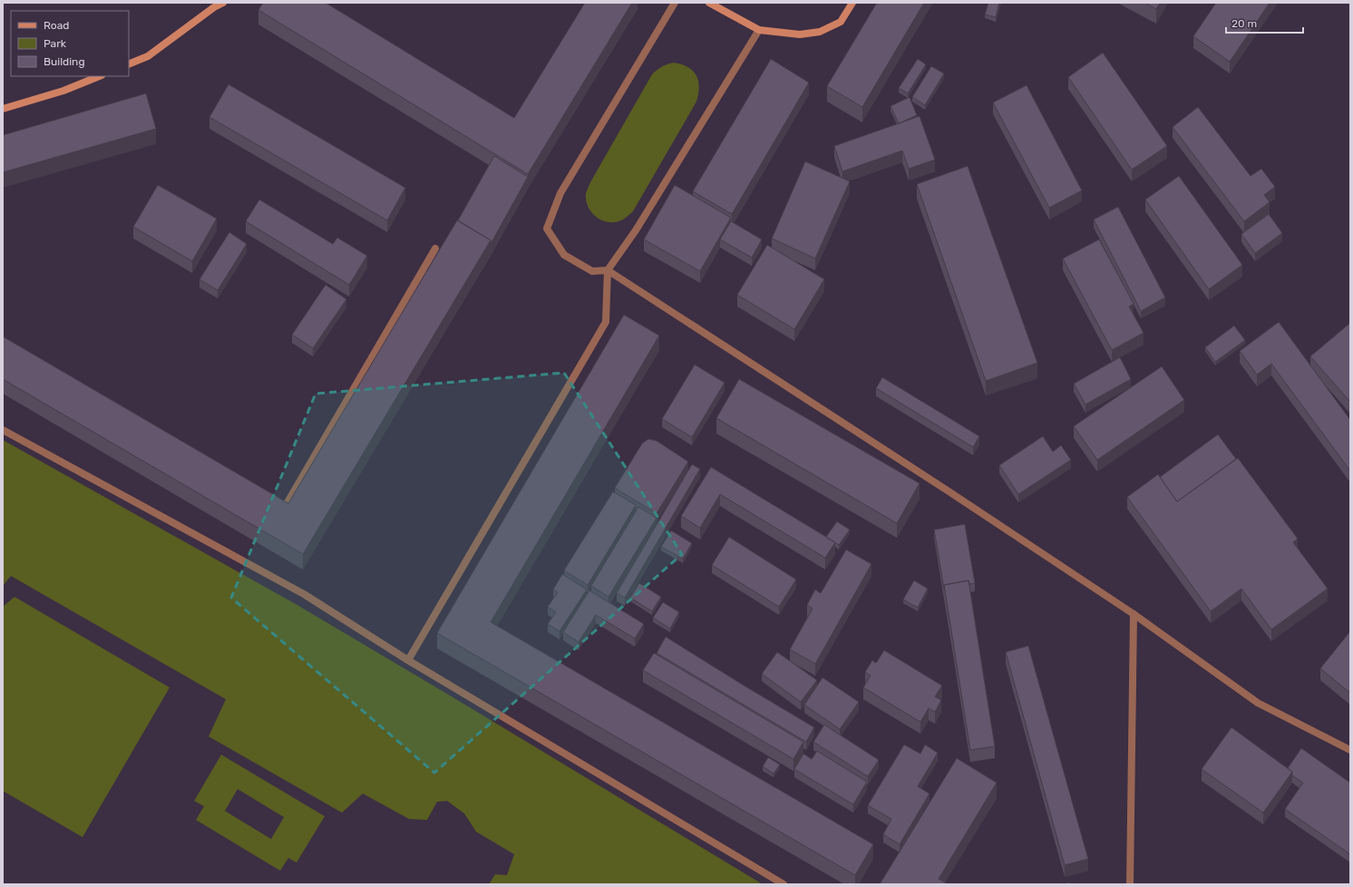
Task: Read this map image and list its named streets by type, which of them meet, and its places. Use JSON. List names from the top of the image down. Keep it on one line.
{"legend":["Road","Park","Building"],"scale_bar":"20 m"}
